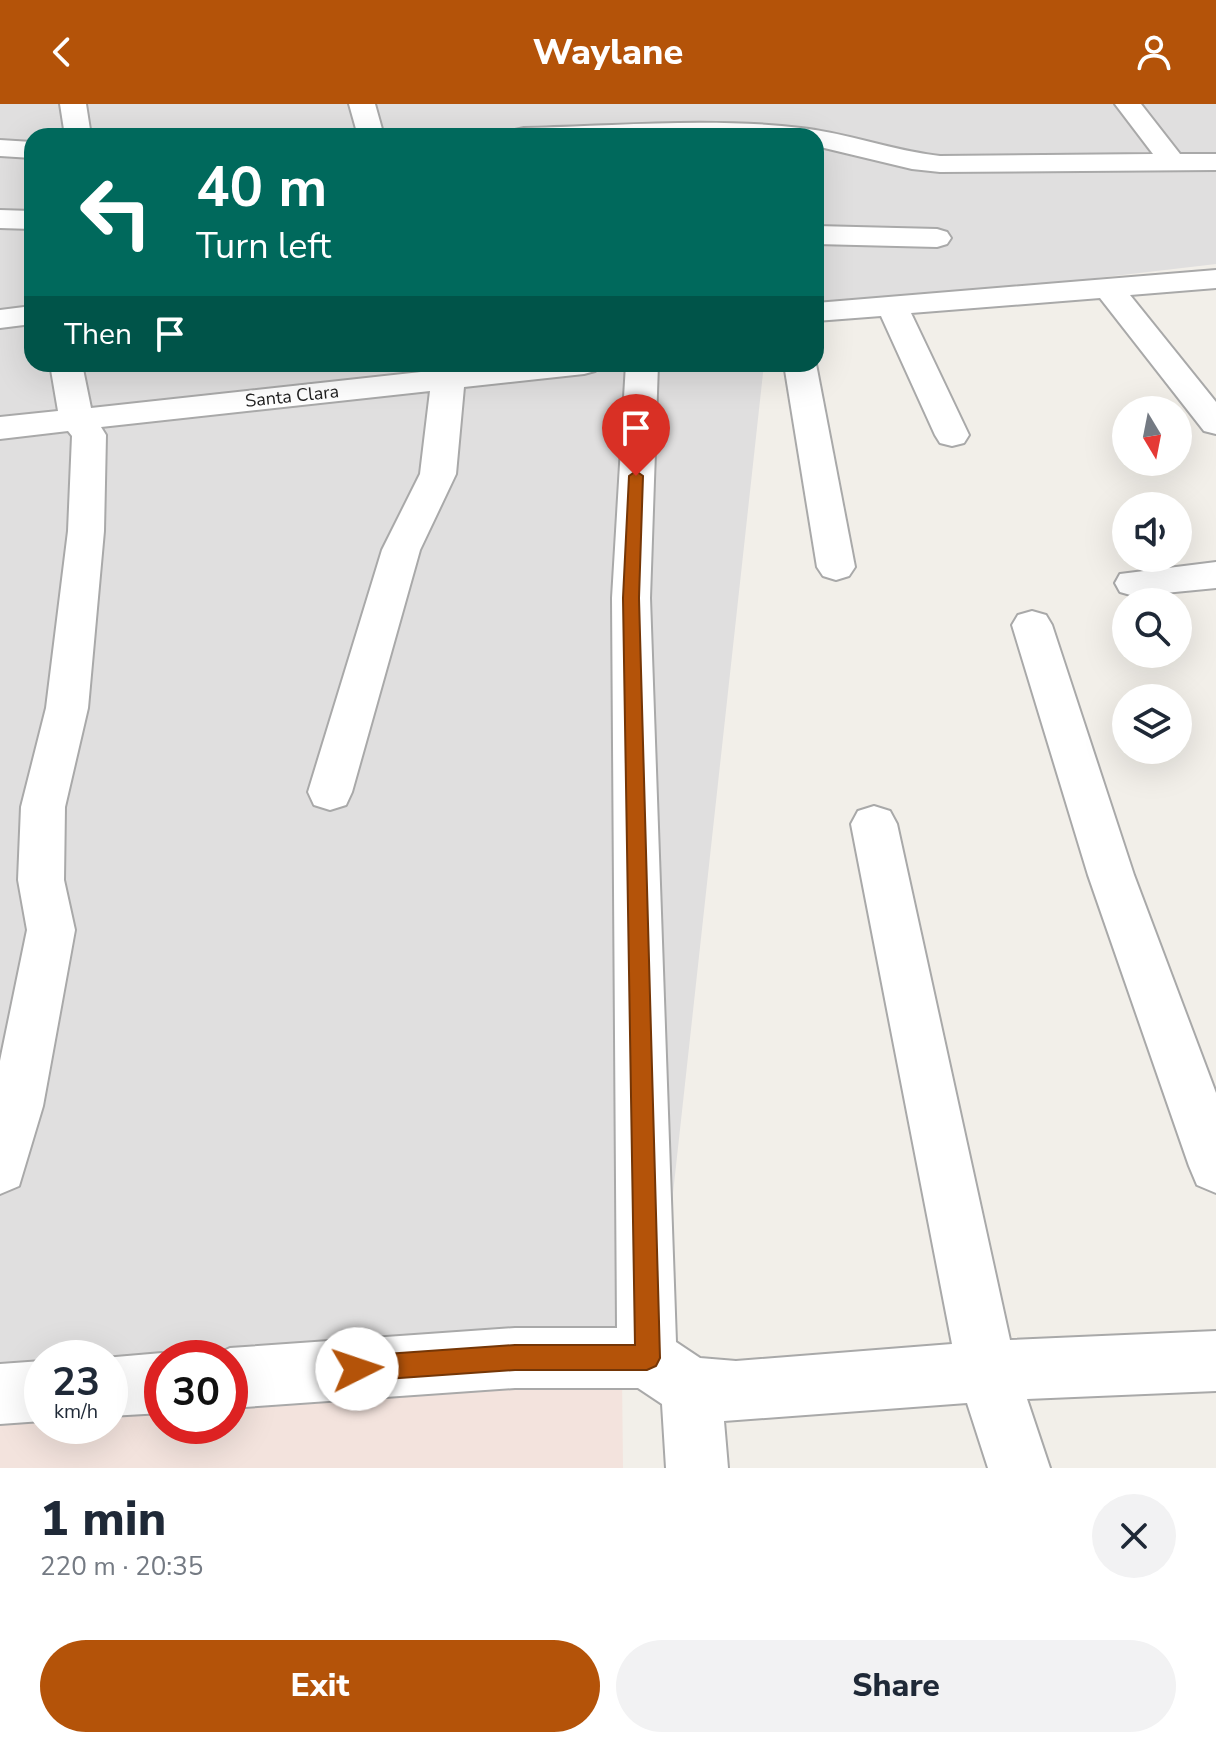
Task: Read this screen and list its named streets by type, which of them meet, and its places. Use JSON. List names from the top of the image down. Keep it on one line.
{"streets":{"street":["Santa Clara"]},"north":"bottom","page":{"header":"Waylane","turn":["40 m","Turn left"],"then":"Then","speed":"23 km/h","limit":"30","heading":["1 min","220 m · 20:35"],"buttons":["Exit","Share"]}}
